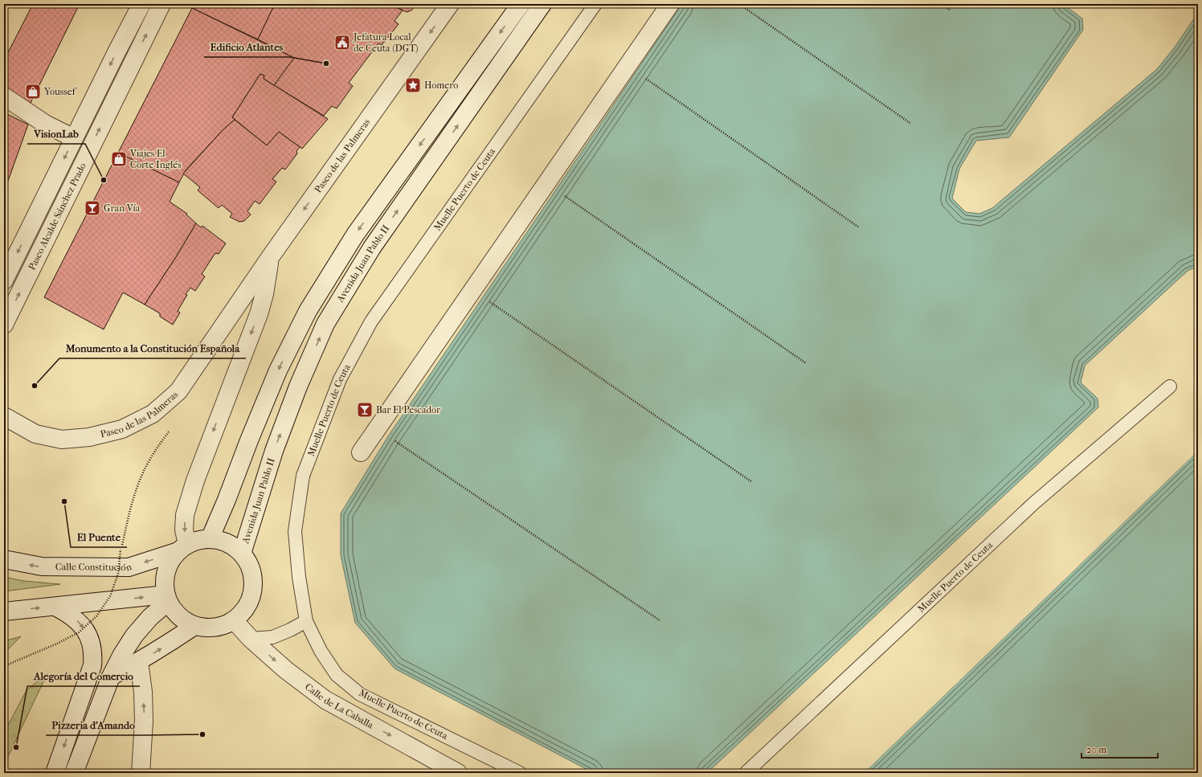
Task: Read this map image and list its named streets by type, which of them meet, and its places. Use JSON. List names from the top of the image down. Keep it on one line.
{"streets":{"street":["Paseo de las Palmeras","Paseo Alcalde Sánchez Prado","Avenida Juan Pablo II","Calle Constitución","Calle de La Caballa"],"lane":["Muelle Puerto de Ceuta"]},"crossings":[["Avenida Juan Pablo II","Calle Constitución"],["Avenida Juan Pablo II","Calle de La Caballa"],["Calle Constitución","Calle de La Caballa"]],"one_way":["Calle de La Caballa"],"places":{"public building":["Jefatura Local de Ceuta (DGT)"],"other":["Edificio Atlantes","VisionLab","Monumento a la Constitución Española","El Puente","Pizzeria d'Amando","Alegoría del Comercio"],"place":["Homero"],"shop":["Youssef","Viajes El Corte Inglés"],"bar":["Gran Vía","Bar El Pescador"]},"scale_bar":"20 m"}
